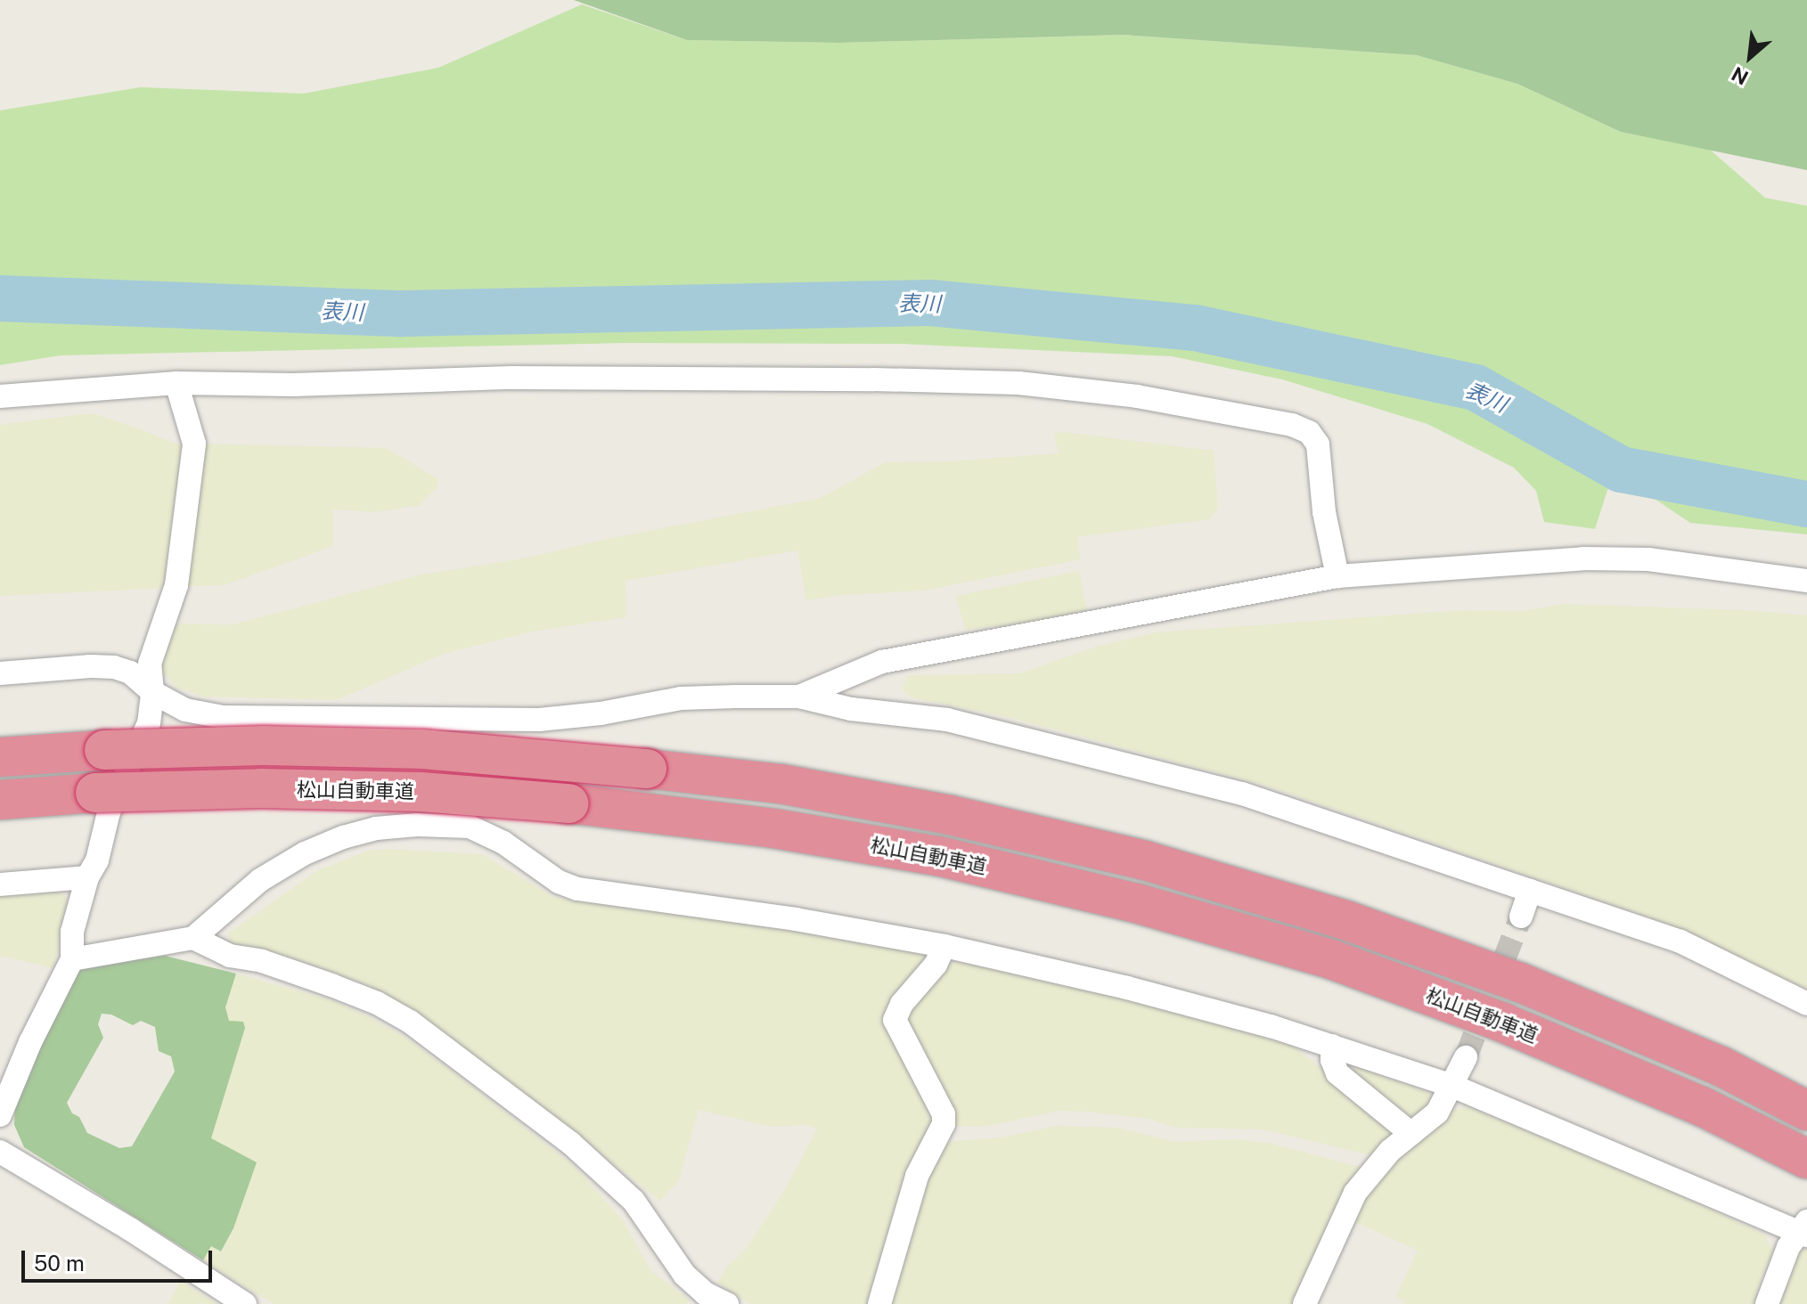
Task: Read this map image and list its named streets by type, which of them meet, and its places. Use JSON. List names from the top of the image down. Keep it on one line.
{"streets":{"highway":["松山自動車道"]},"water":["表川"],"scale_bar":"50 m","north":"bottom left"}
